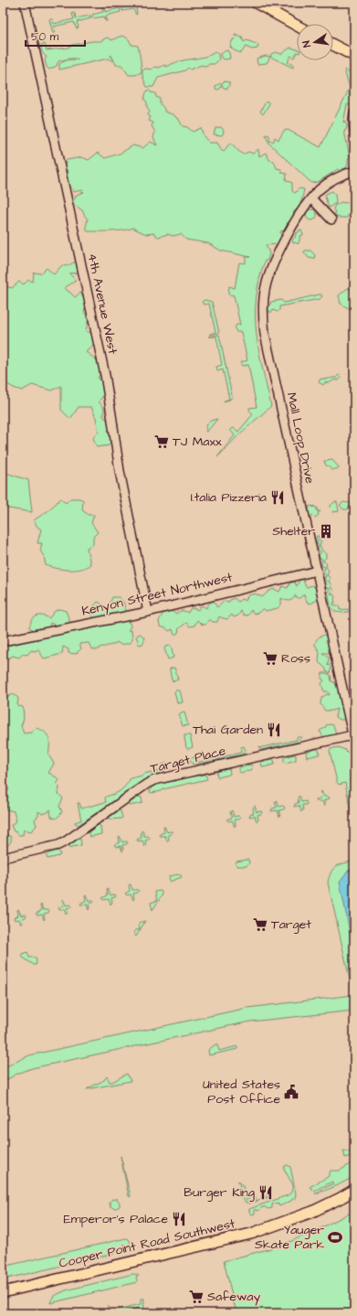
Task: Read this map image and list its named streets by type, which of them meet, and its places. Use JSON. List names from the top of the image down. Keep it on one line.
{"streets":{"main road":["Cooper Point Road Southwest"],"street":["4th Avenue West","Mall Loop Drive","Kenyon Street Northwest","Target Place"]},"crossings":[["4th Avenue West","Kenyon Street Northwest"],["Mall Loop Drive","Kenyon Street Northwest"],["Mall Loop Drive","Target Place"]],"places":{"supermarket":["TJ Maxx","Ross","Target","Safeway"],"restaurant":["I.talia Pizzeria","Thai Garden","Burger King","Emperor's Palace"],"building":["Shelter"],"public building":["United States Post Office"],"sports":["Yauger Skate Park"]},"scale_bar":"50 m","north":"left"}
